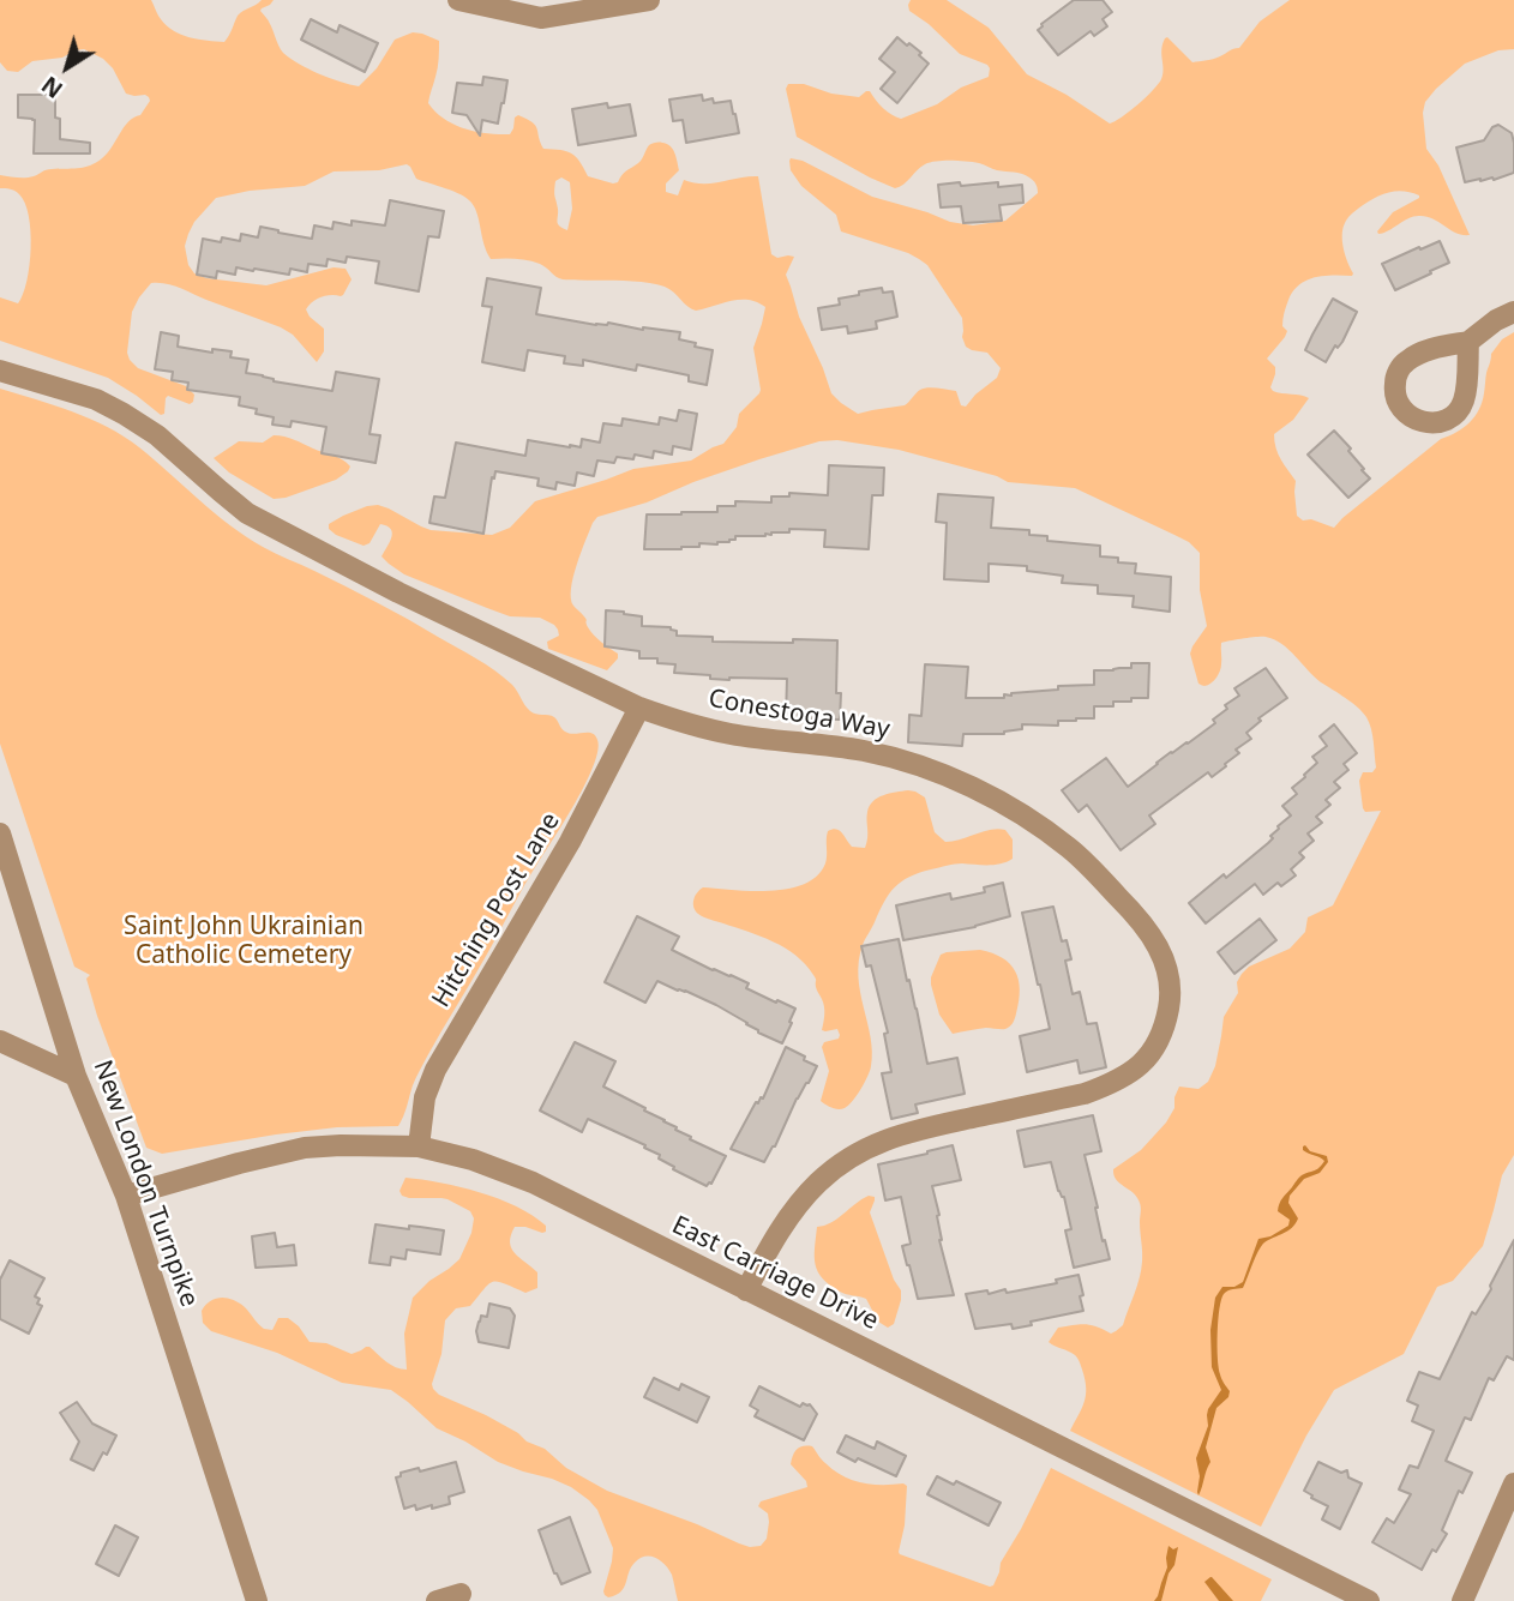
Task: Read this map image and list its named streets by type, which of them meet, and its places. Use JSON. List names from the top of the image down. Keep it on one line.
{"streets":{"street":["Conestoga Way","Hitching Post Lane","New London Turnpike","East Carriage Drive"]},"crossings":[["Conestoga Way","Hitching Post Lane"],["Conestoga Way","East Carriage Drive"],["Hitching Post Lane","East Carriage Drive"],["New London Turnpike","East Carriage Drive"]],"parks":["Saint John Ukrainian Catholic Cemetery"],"north":"bottom left"}
